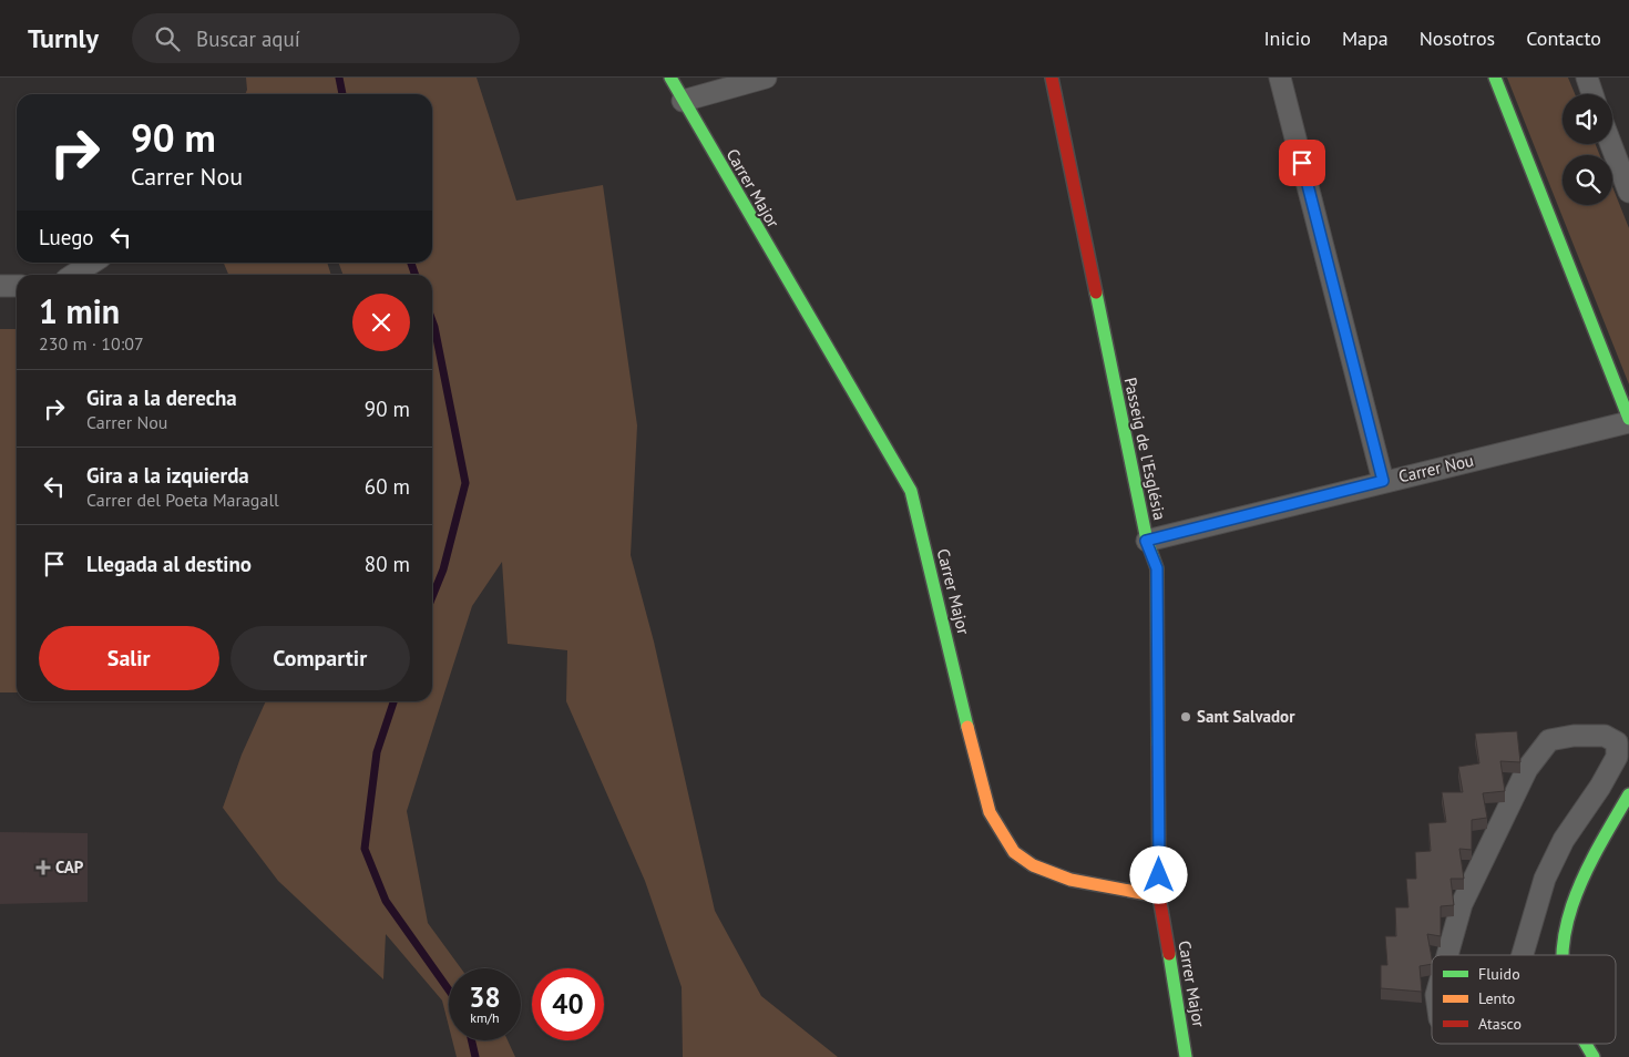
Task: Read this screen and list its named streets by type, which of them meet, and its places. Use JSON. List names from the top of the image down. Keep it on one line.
{"streets":{"street":["Carrer Major","Passeig de l'Església","Carrer Nou"]},"crossings":[["Carrer Major","Passeig de l'Església"],["Passeig de l'Església","Carrer Nou"]],"places":{"other":["Sant Salvador"],"health":["CAP"]},"legend":["Fluido","Lento","Atasco"],"page":{"header":"Turnly","search":"Buscar aquí","nav":["Inicio","Mapa","Nosotros","Contacto"],"turn":["90 m","Carrer Nou"],"then":"Luego","heading":["1 min","230 m · 10:07"],"list":[{"name":"Gira a la derecha","note":"Carrer Nou","value":"90 m"},{"name":"Gira a la izquierda","note":"Carrer del Poeta Maragall","value":"60 m"},{"name":"Llegada al destino","value":"80 m"}],"buttons":["Salir","Compartir"],"speed":"38 km/h","limit":"40"}}
